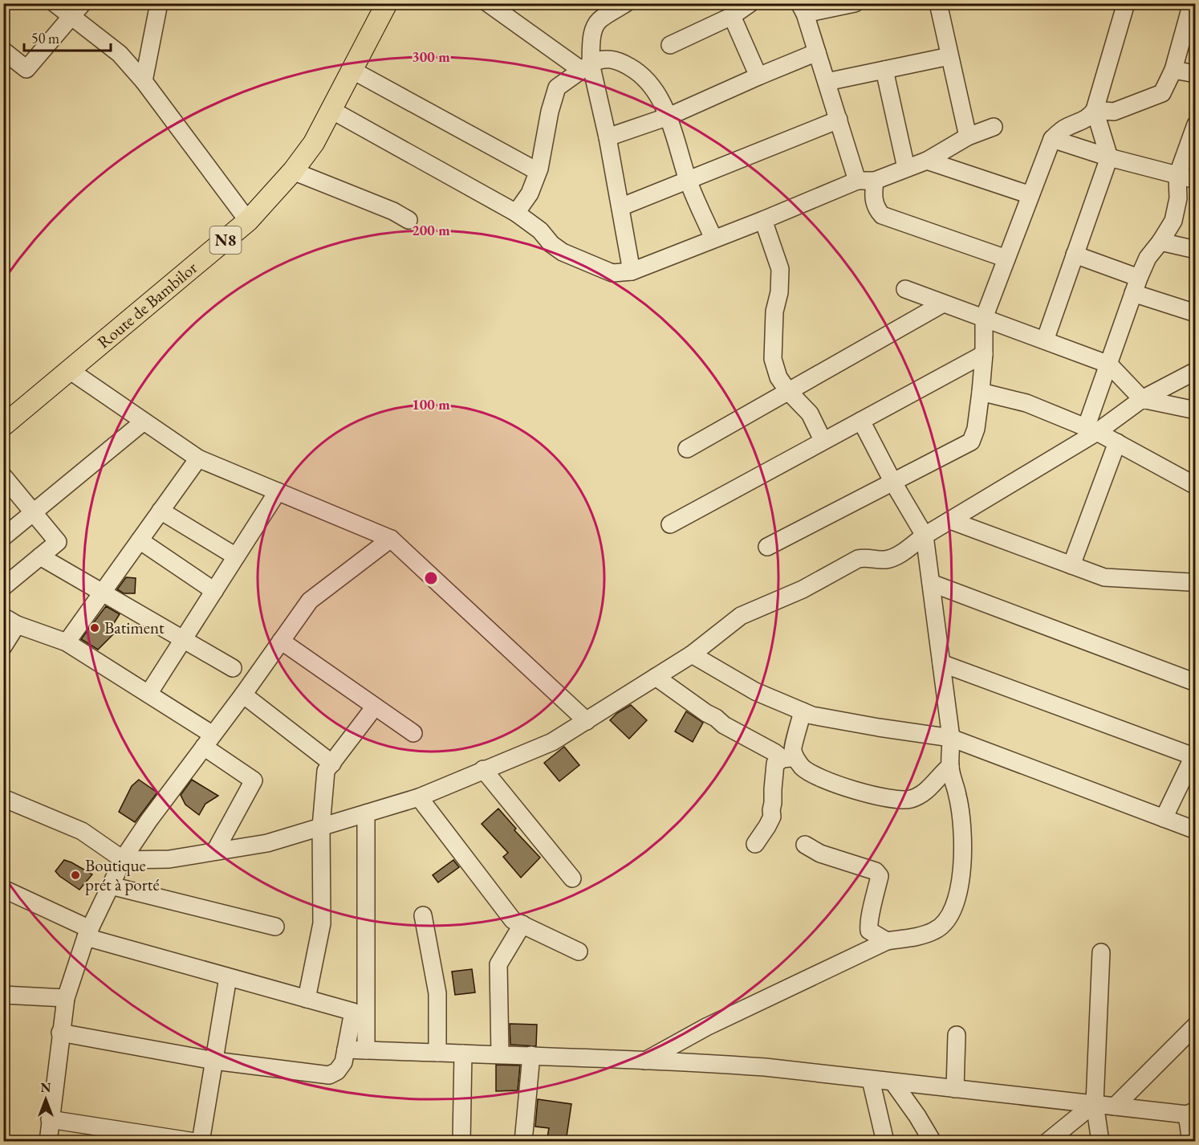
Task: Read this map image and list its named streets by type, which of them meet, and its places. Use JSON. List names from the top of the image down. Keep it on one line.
{"streets":{"main road":["N8","Route de Bambilor"]},"places":["Batiment","Boutique prét à porté"],"scale_bar":"50 m","north":"top","rings":["300 m","200 m","100 m"]}
